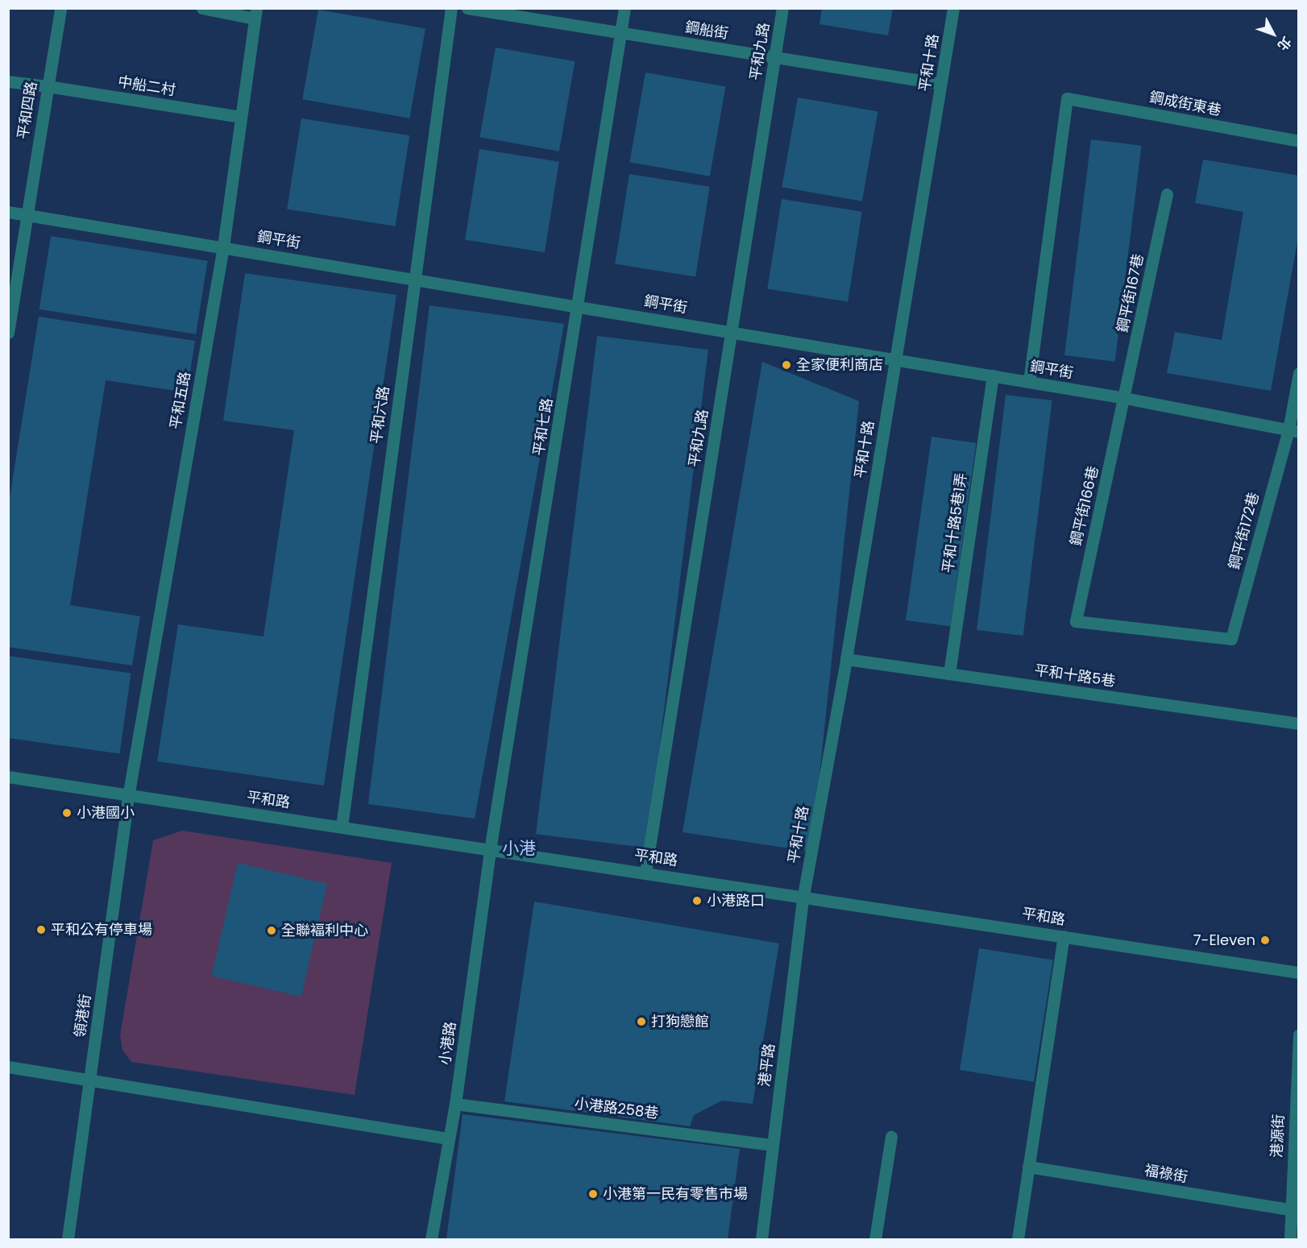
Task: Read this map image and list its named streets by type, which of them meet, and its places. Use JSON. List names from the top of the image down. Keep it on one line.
{"streets":{"street":["鋼船街","平和九路","平和十路","中船二村","鋼成街東巷","平和四路","鋼平街","鋼平街167巷","平和五路","平和六路","平和七路","鋼平街166巷","平和十路5巷1弄","鋼平街172巷","平和十路5巷","平和路","領港街","小港路","港平路","小港路258巷","港源街","福祿街"]},"crossings":[["鋼船街","平和九路"],["鋼船街","平和十路"],["鋼船街","平和七路"],["平和九路","鋼平街"],["平和九路","平和路"],["平和十路","鋼平街"],["平和十路","平和十路5巷"],["平和十路","平和路"],["平和十路","港平路"],["中船二村","平和四路"],["中船二村","平和五路"],["鋼成街東巷","鋼平街"],["平和四路","鋼平街"],["鋼平街","鋼平街167巷"],["鋼平街","平和五路"],["鋼平街","平和六路"],["鋼平街","平和七路"],["鋼平街","鋼平街166巷"],["鋼平街","平和十路5巷1弄"],["鋼平街","鋼平街172巷"],["鋼平街167巷","鋼平街166巷"],["平和五路","平和路"],["平和五路","領港街"],["平和六路","平和路"],["平和七路","平和路"],["平和七路","小港路"],["鋼平街166巷","鋼平街172巷"],["平和十路5巷1弄","平和十路5巷"],["平和路","領港街"],["平和路","小港路"],["平和路","港平路"],["小港路","小港路258巷"],["港平路","小港路258巷"],["港源街","福祿街"]],"districts":["小港"],"places":["全家便利商店","小港國小","小港路口","平和公有停車場","全聯褔利中心","7-Eleven","打狗戀館","小港第一民有零售市場"],"north":"bottom right"}
